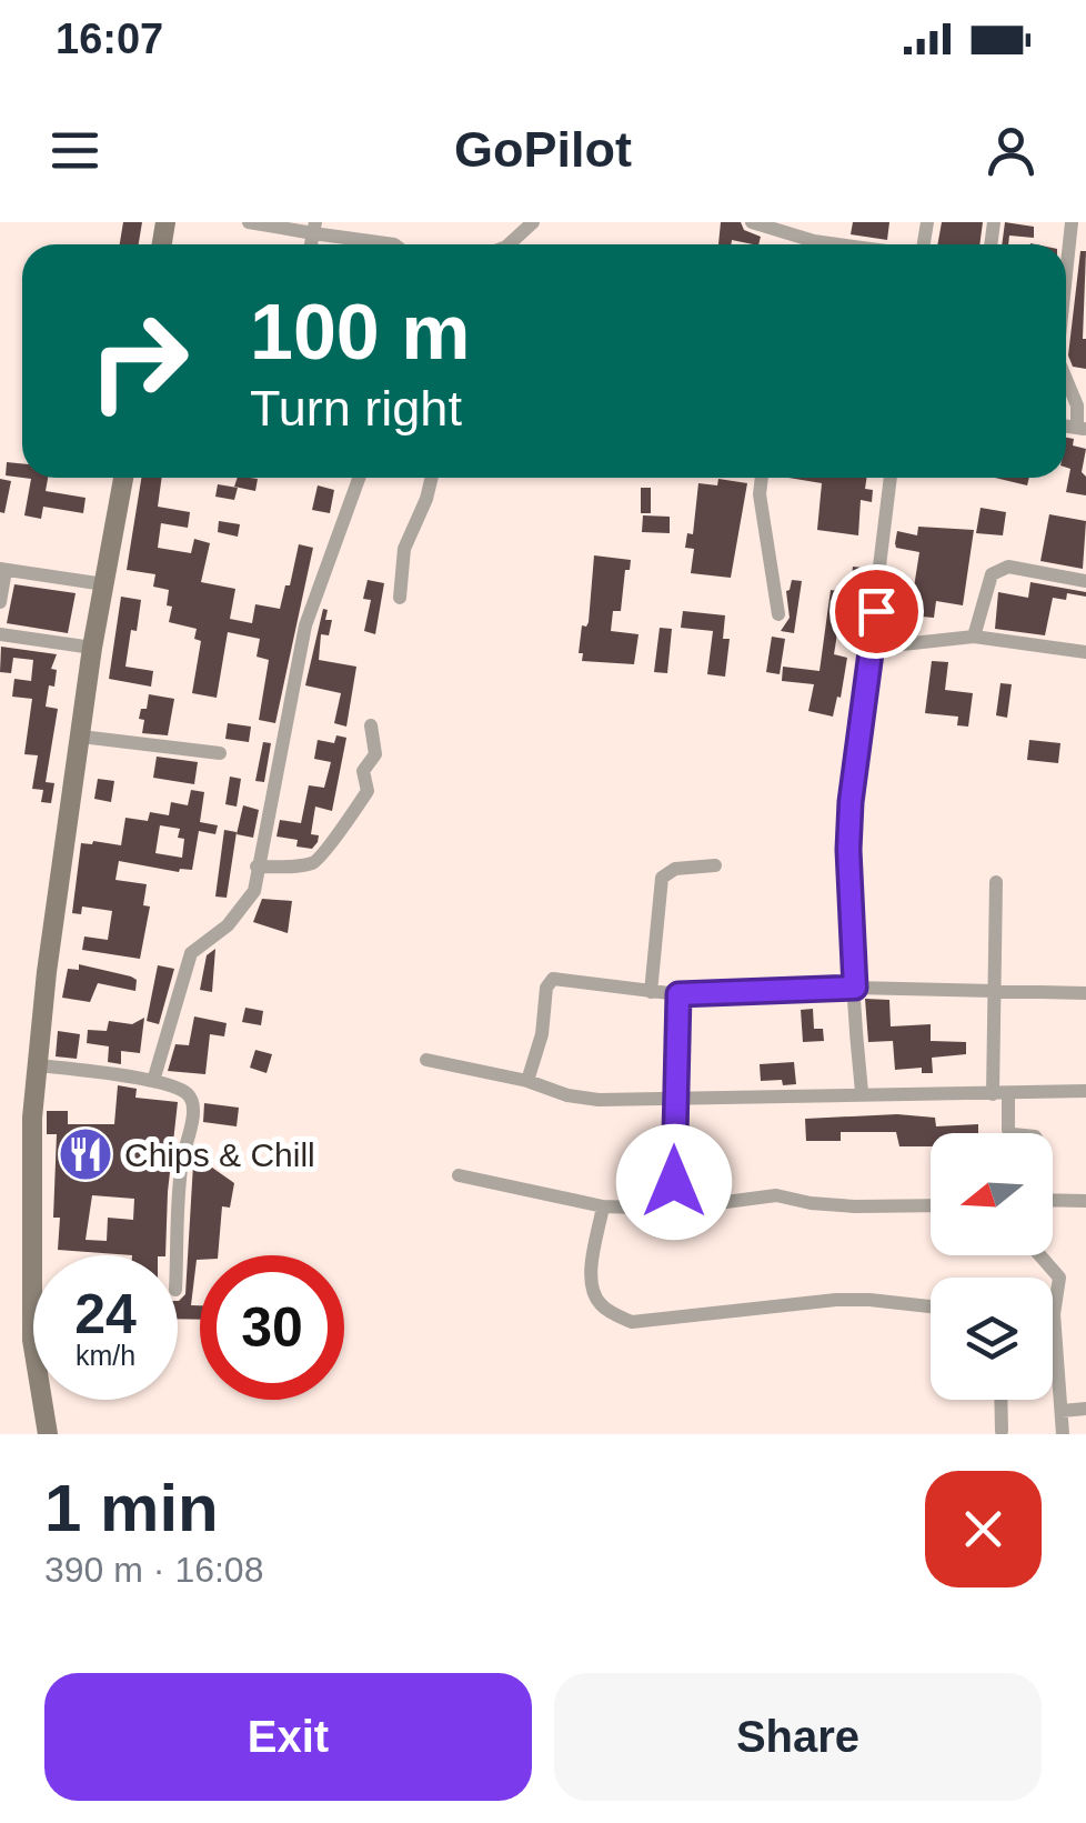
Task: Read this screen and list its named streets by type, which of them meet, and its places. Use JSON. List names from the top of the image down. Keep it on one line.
{"places":{"restaurant":["Chips & Chill"]},"north":"left","page":{"status":"16:07","header":"GoPilot","turn":["100 m","Turn right"],"speed":"24 km/h","limit":"30","heading":["1 min","390 m · 16:08"],"buttons":["Exit","Share"]}}
